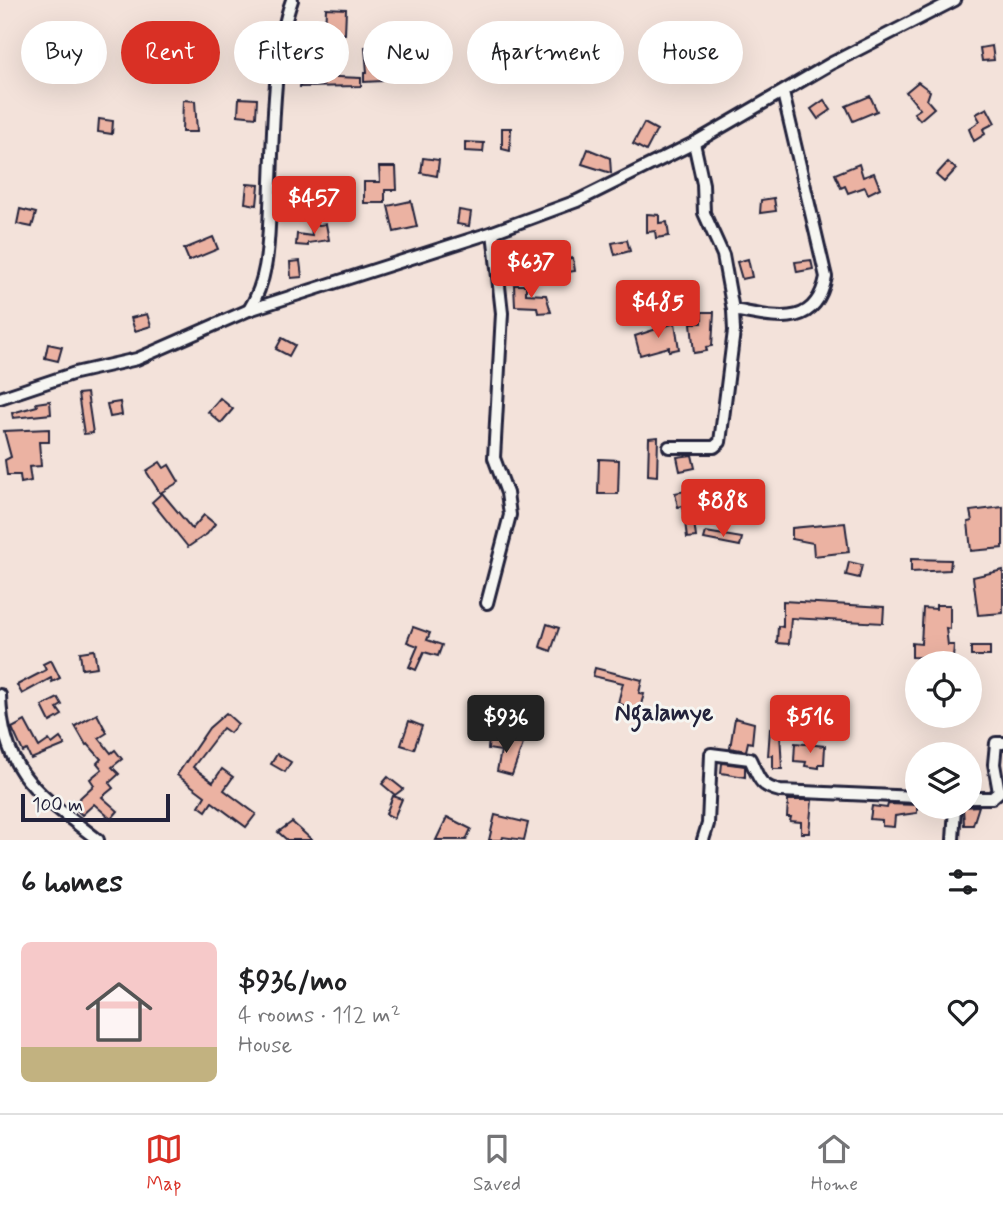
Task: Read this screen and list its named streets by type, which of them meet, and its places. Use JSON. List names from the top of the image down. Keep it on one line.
{"districts":["Ngalamye"],"scale_bar":"100 m","page":{"chip":["Buy","Rent","Filters","New","Apartment","House"],"price":["$457","$637","$485","$888","$936","$516"],"scale":"100 m","heading":"6 homes","list":[{"name":"$936/mo","note":"4 rooms · 112 m² · House"}],"tabs":["Map","Saved","Home"]}}
